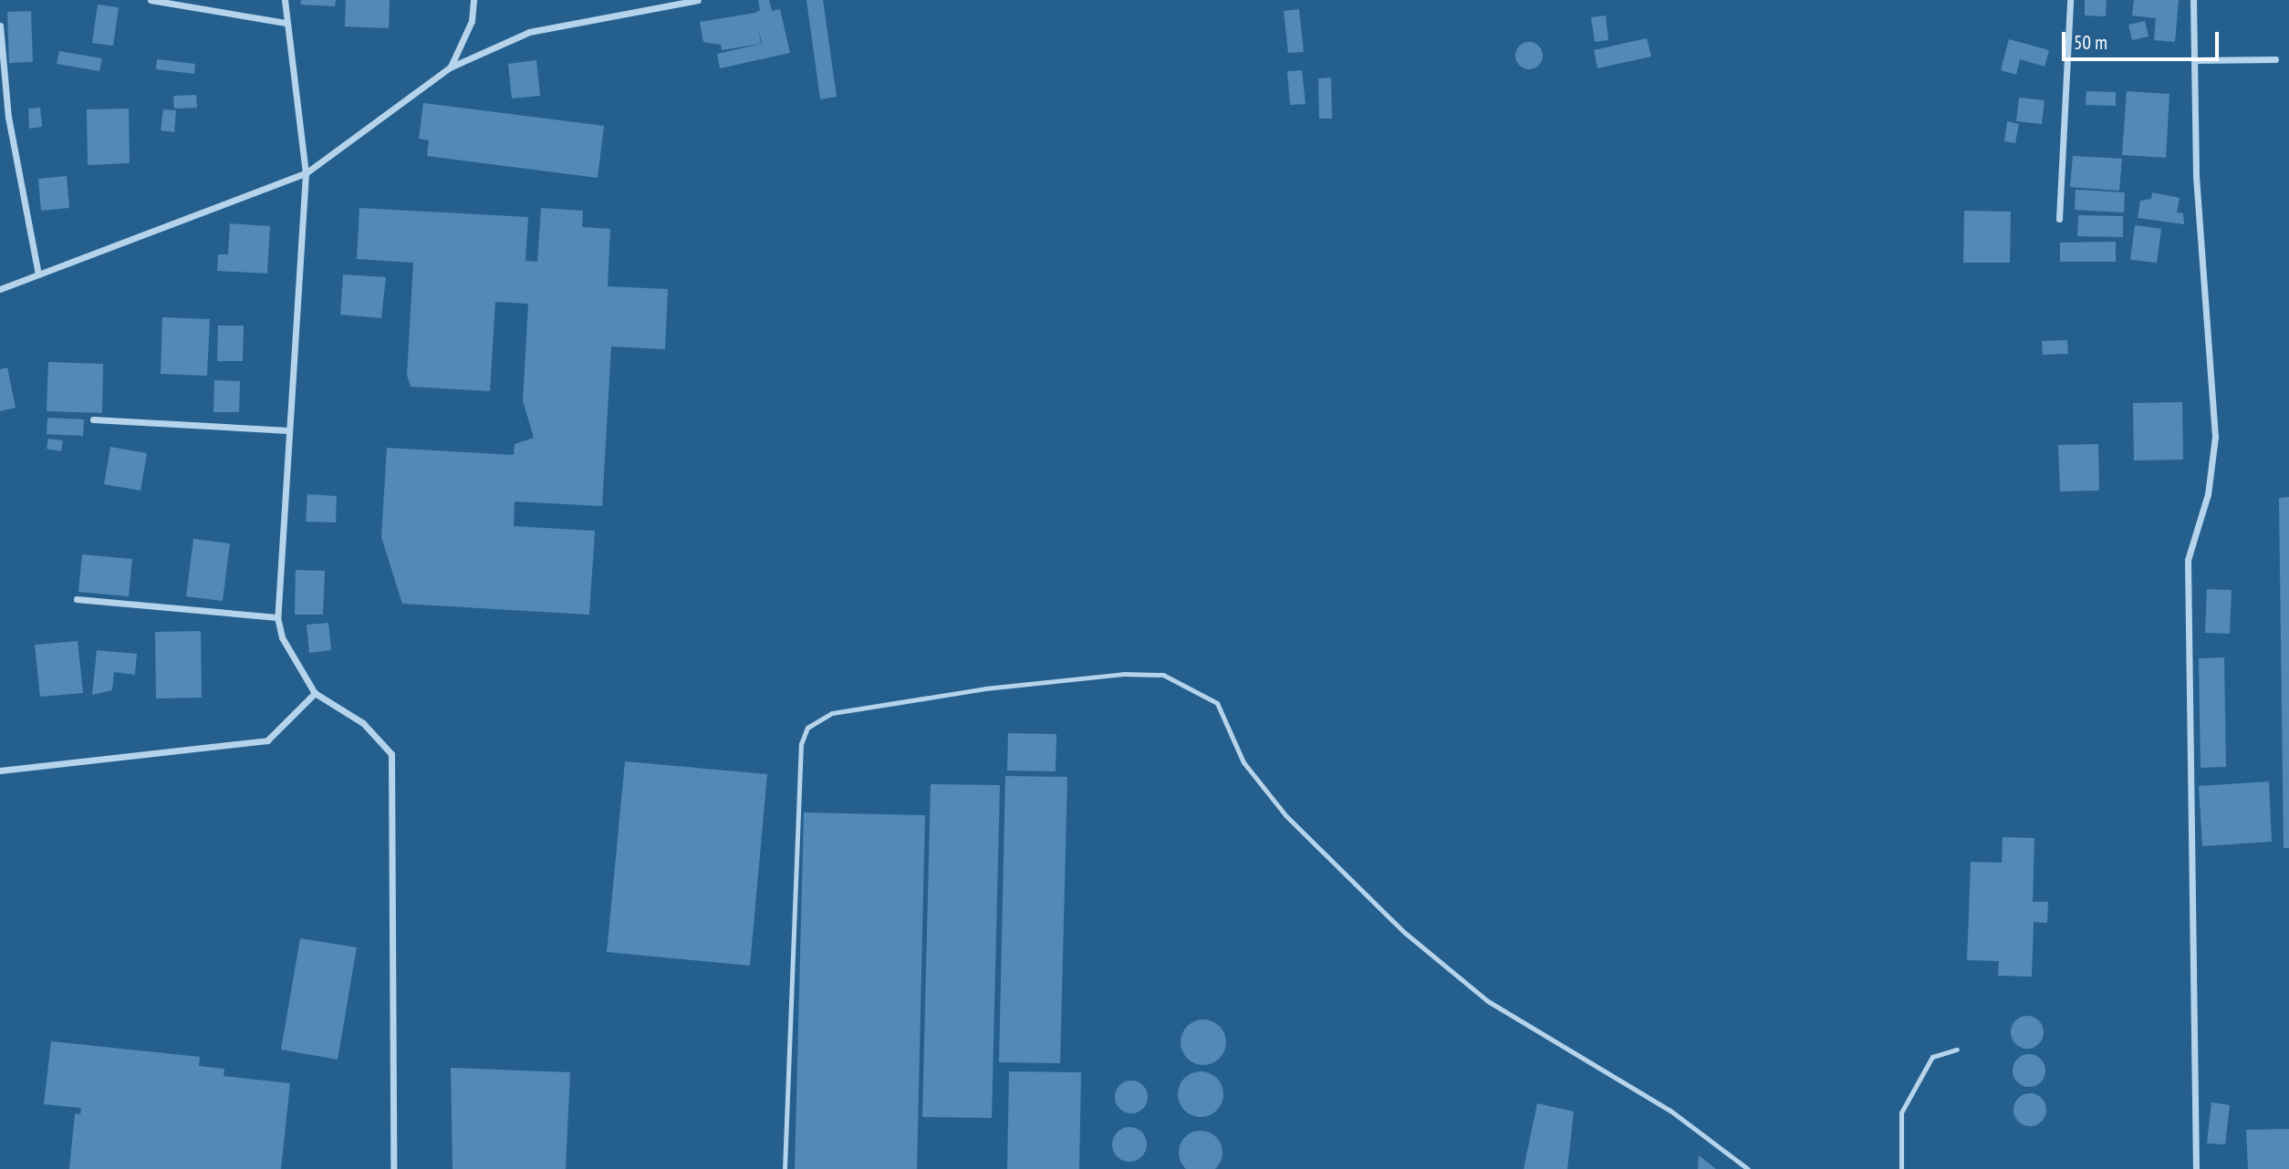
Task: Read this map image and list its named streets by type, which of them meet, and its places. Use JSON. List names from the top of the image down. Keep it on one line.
{"scale_bar":"50 m"}
